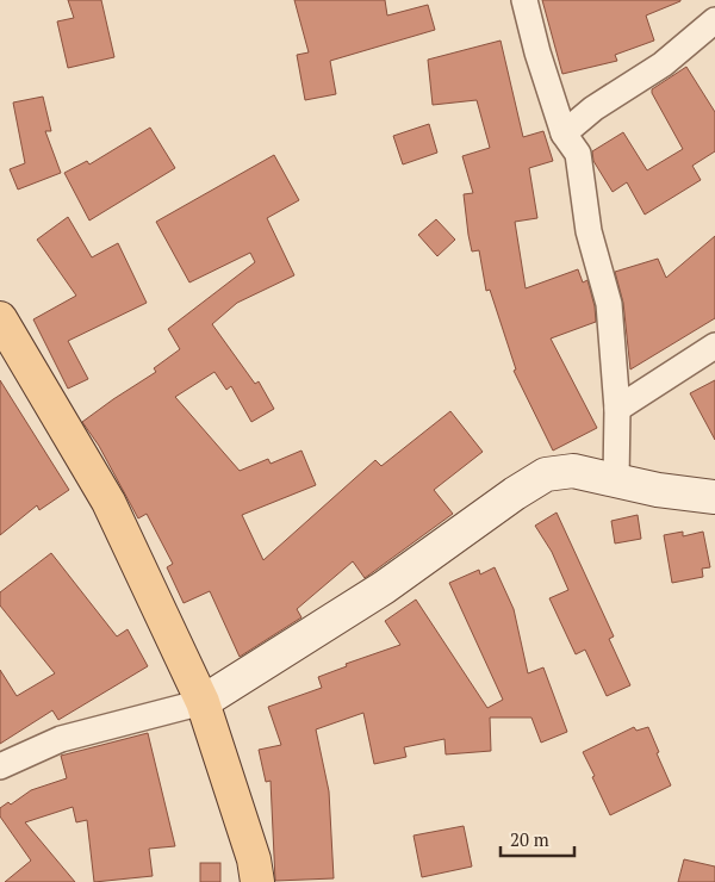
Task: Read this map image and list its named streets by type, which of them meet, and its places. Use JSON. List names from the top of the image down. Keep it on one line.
{"scale_bar":"20 m"}
